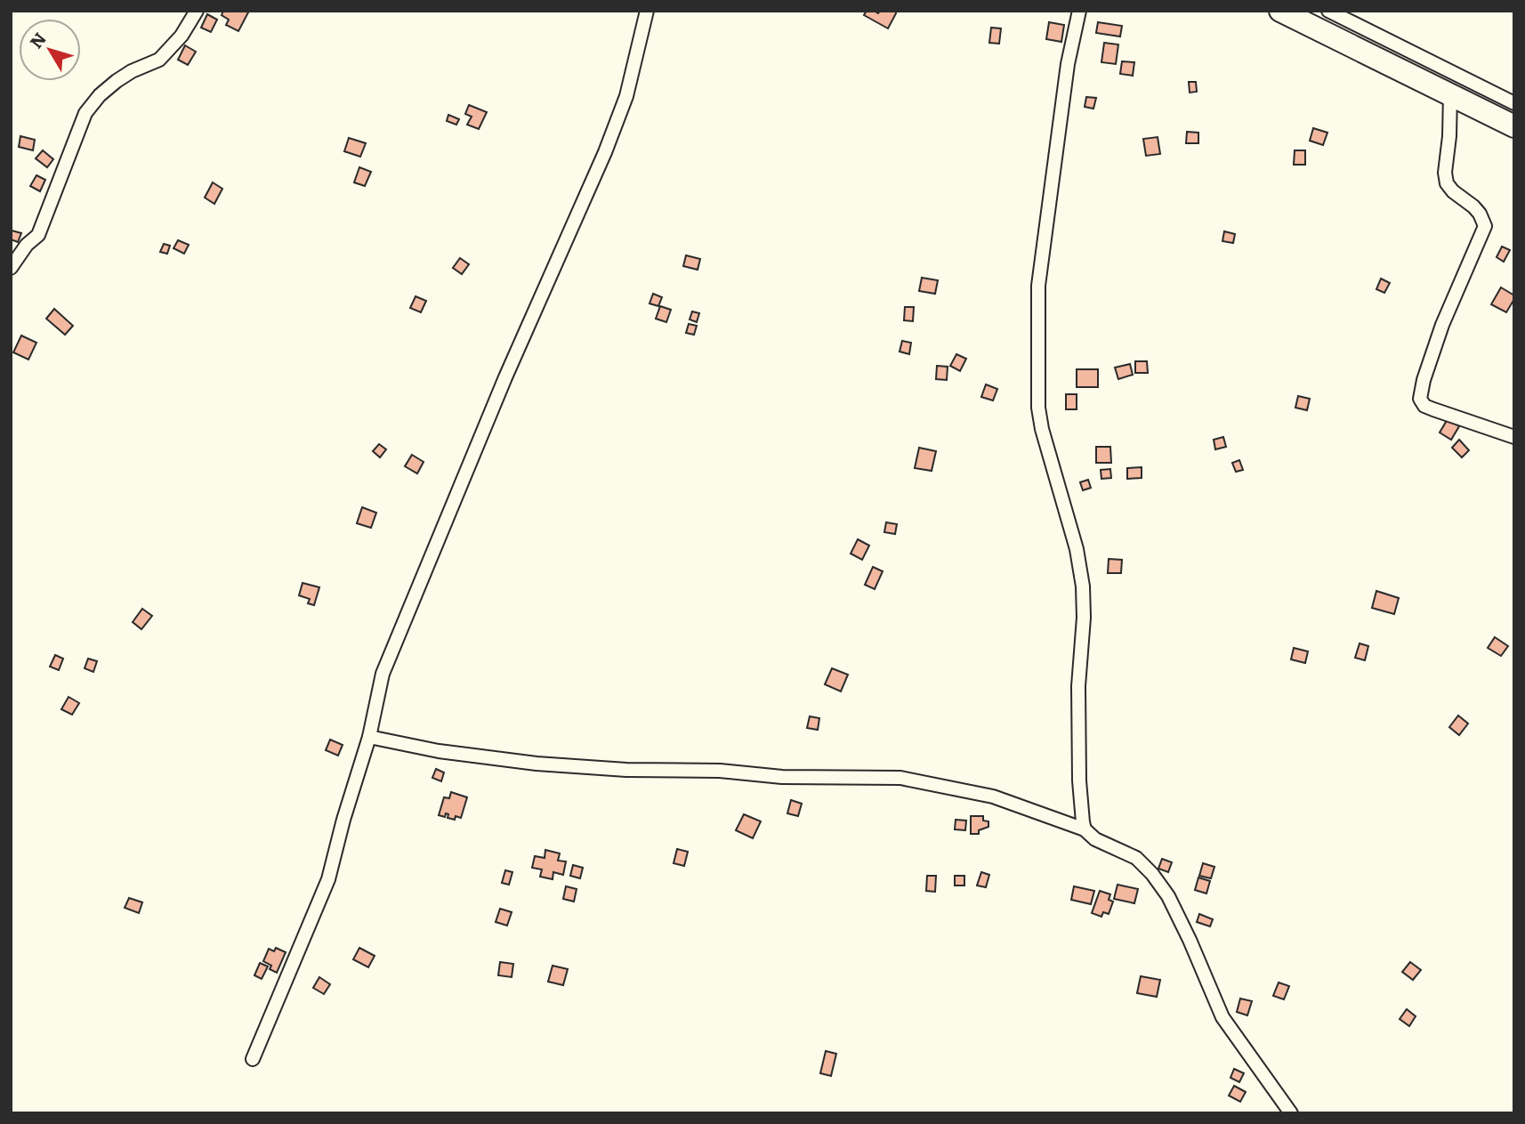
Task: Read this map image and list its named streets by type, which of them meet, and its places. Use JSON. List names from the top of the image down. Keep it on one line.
{"north":"top left"}
